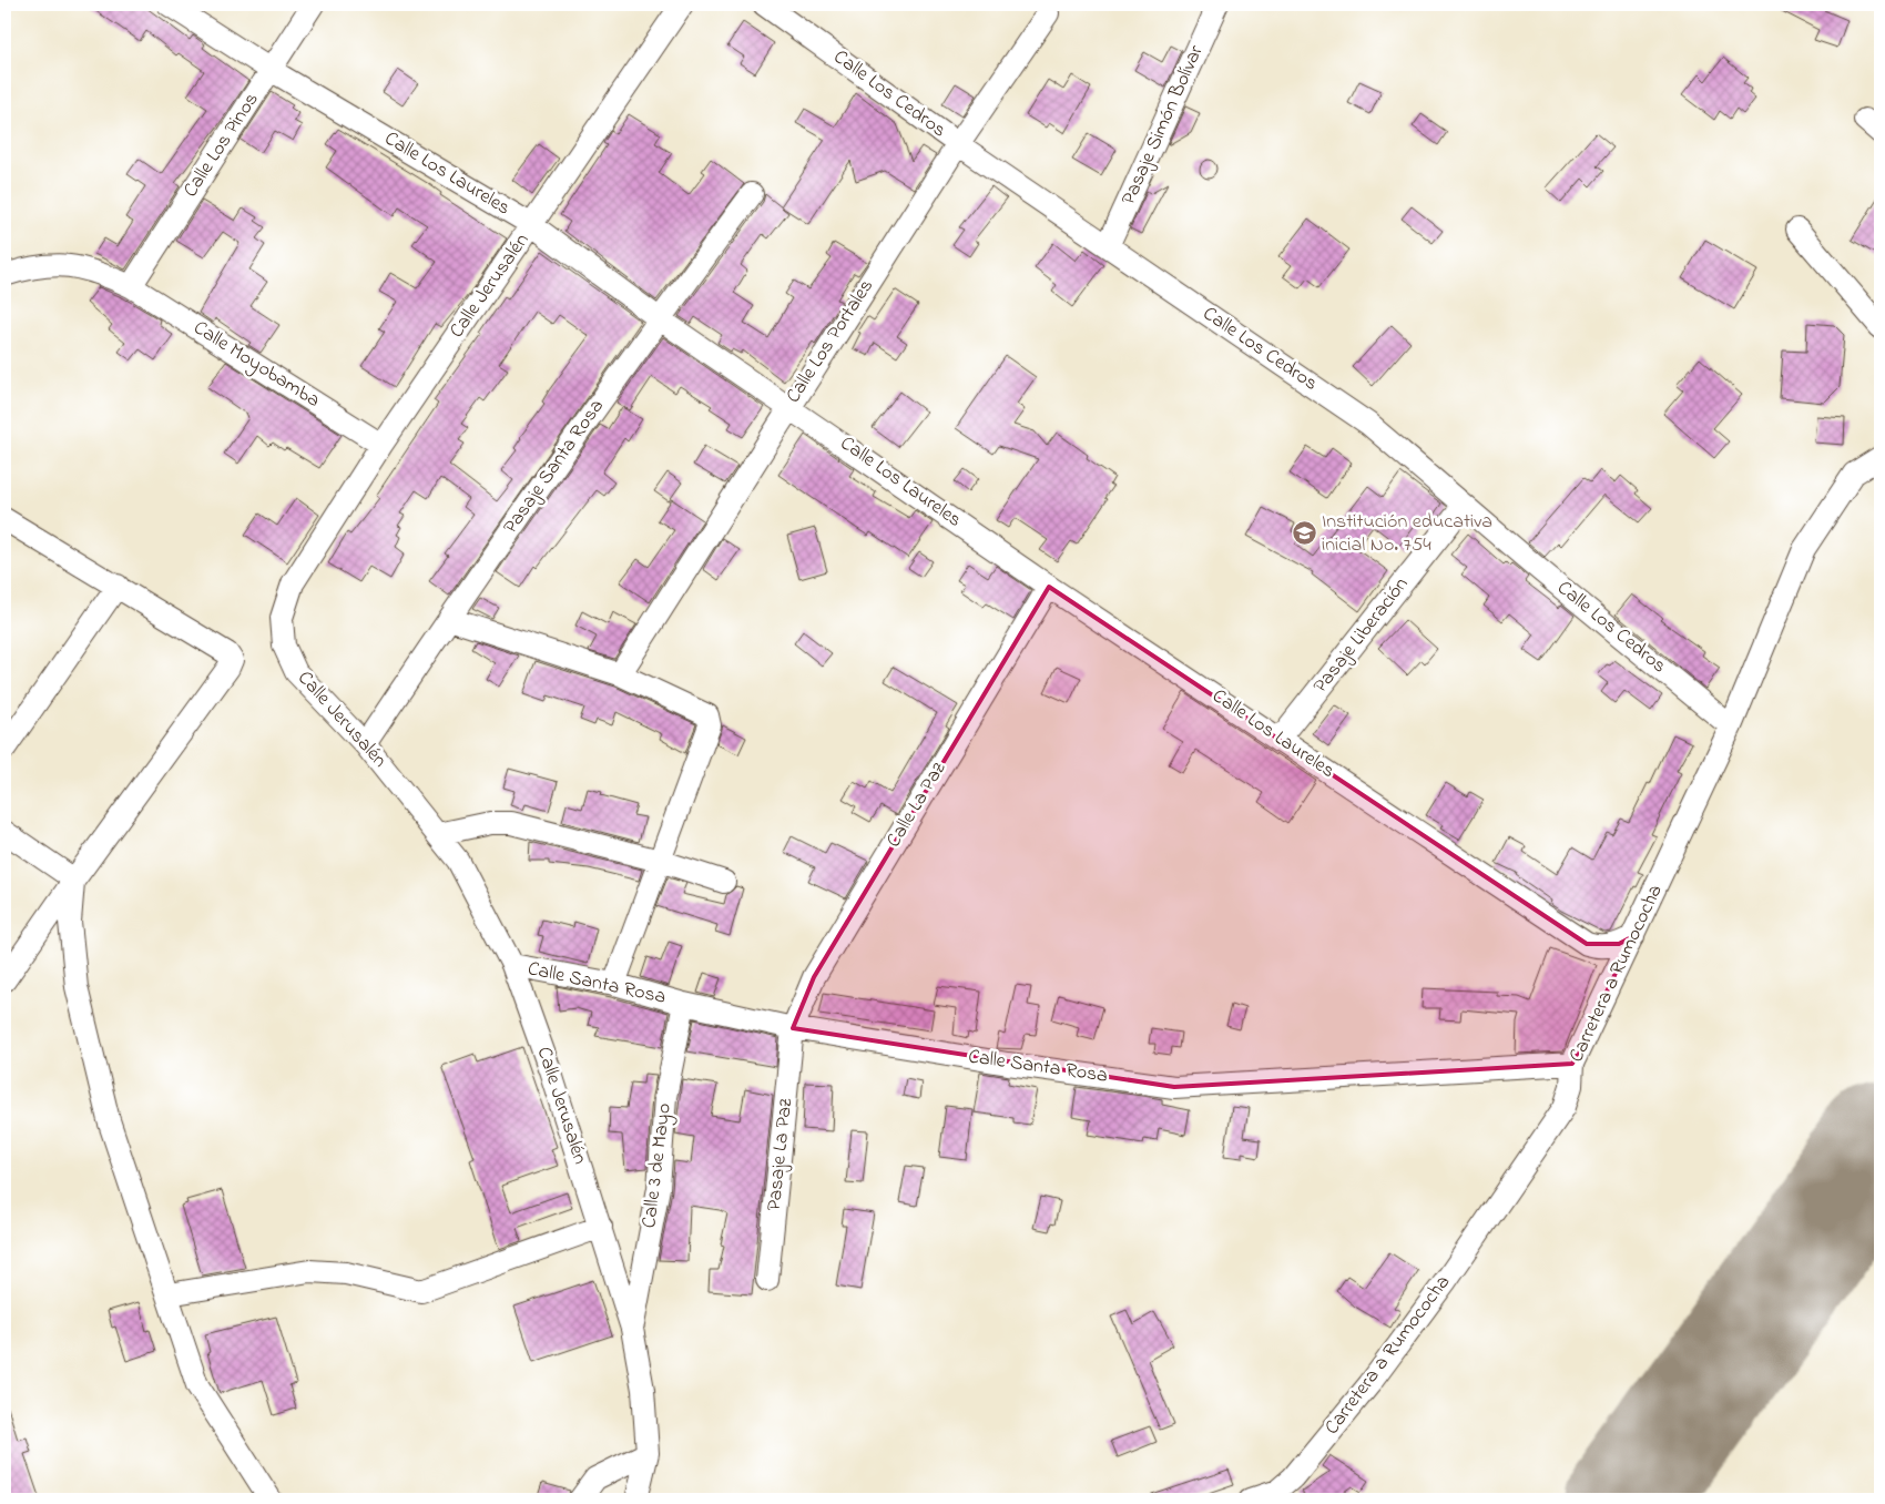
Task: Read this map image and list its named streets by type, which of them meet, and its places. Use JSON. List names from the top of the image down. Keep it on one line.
{"streets":{"street":["Calle Los Cedros","Pasaje Simón Bolívar","Calle Los Pinos","Calle Los Laureles","Calle Jerusalén","Calle Los Portales","Calle Moyobamba","Pasaje Santa Rosa","Pasaje Liberación","Calle La Paz","Carretera a Rumococha","Calle Santa Rosa","Pasaje La Paz","Calle 3 de Mayo"]},"crossings":[["Calle Los Cedros","Pasaje Simón Bolívar"],["Calle Los Cedros","Calle Los Portales"],["Calle Los Cedros","Pasaje Liberación"],["Calle Los Cedros","Carretera a Rumococha"],["Calle Los Pinos","Calle Los Laureles"],["Calle Los Pinos","Calle Moyobamba"],["Calle Los Laureles","Calle Jerusalén"],["Calle Los Laureles","Calle Los Portales"],["Calle Los Laureles","Pasaje Santa Rosa"],["Calle Los Laureles","Pasaje Liberación"],["Calle Los Laureles","Calle La Paz"],["Calle Los Laureles","Carretera a Rumococha"],["Calle Jerusalén","Calle Moyobamba"],["Calle Jerusalén","Pasaje Santa Rosa"],["Calle Jerusalén","Calle Santa Rosa"],["Calle Jerusalén","Calle 3 de Mayo"],["Calle La Paz","Calle Santa Rosa"],["Calle La Paz","Pasaje La Paz"],["Carretera a Rumococha","Calle Santa Rosa"],["Calle Santa Rosa","Pasaje La Paz"],["Calle Santa Rosa","Calle 3 de Mayo"]],"places":{"school or university":["Institución educativa inicial No. 754"]}}
